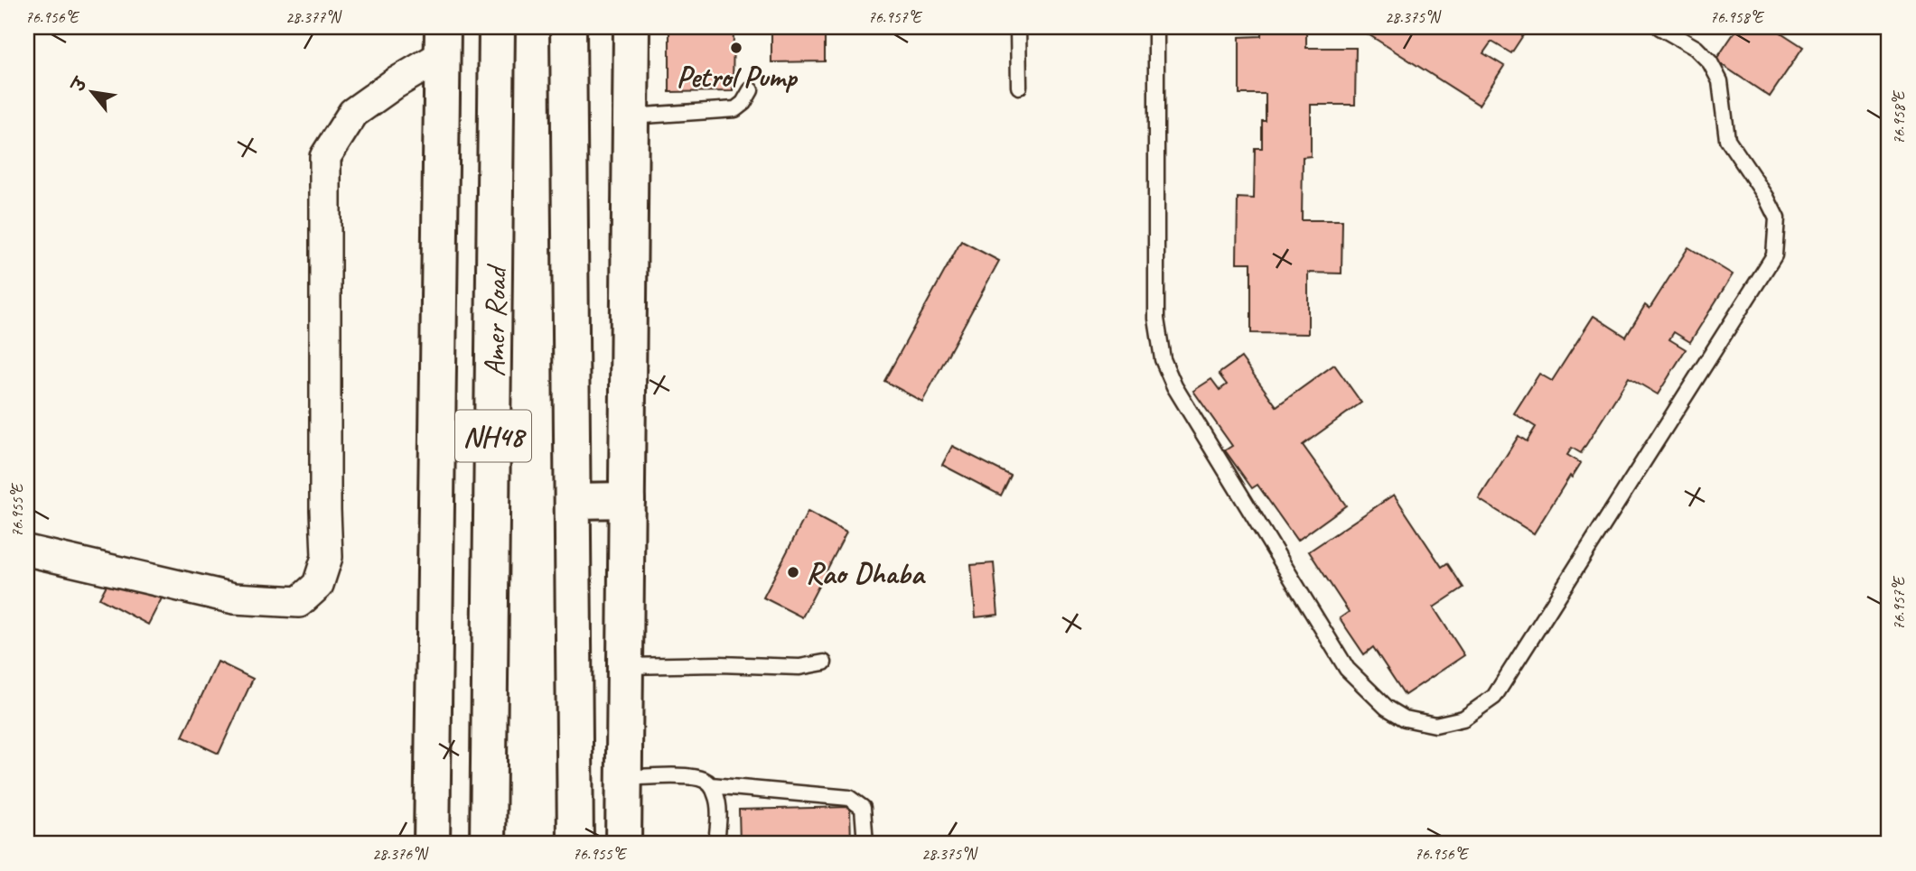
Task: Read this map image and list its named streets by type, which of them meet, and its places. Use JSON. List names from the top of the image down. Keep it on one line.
{"streets":{"main road":["Amer Road","NH48"]},"places":["Petrol Pump","Rao Dhaba"],"north":"top left","coordinates":["76.956°E","28.377°N","76.957°E","28.375°N","76.958°E","76.955°E","28.376°N"]}
